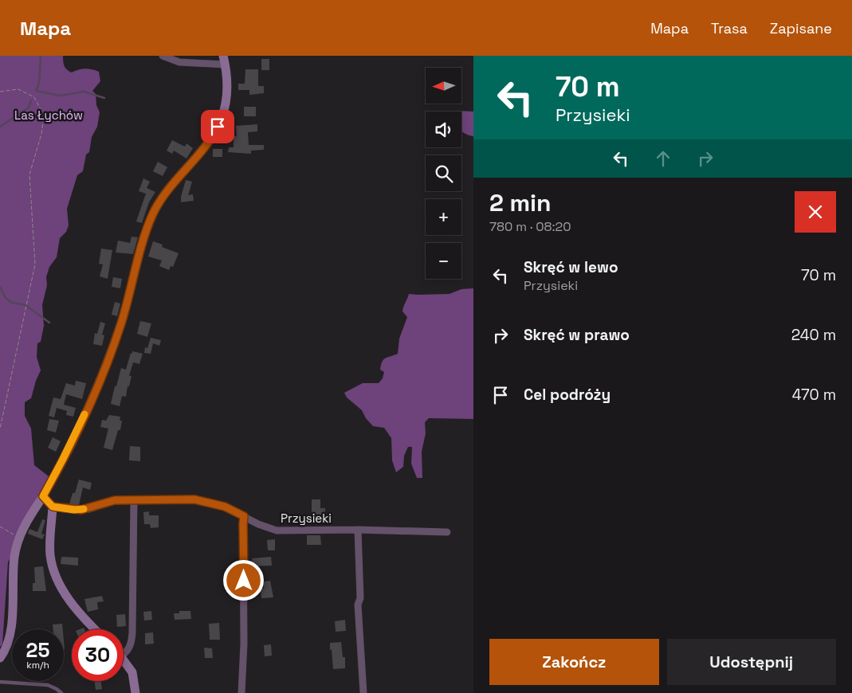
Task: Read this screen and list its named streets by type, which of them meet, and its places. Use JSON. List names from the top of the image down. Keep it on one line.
{"streets":{"street":["Przysieki"]},"parks":["Las Łychów"],"north":"left","page":{"header":"Mapa","nav":["Mapa","Trasa","Zapisane"],"turn":["70 m","Przysieki"],"map_buttons":["+","−"],"heading":["2 min","780 m · 08:20"],"list":[{"name":"Skręć w lewo","note":"Przysieki","value":"70 m"},{"name":"Skręć w prawo","value":"240 m"},{"name":"Cel podróży","value":"470 m"}],"speed":"25 km/h","limit":"30","buttons":["Zakończ","Udostępnij"]}}
